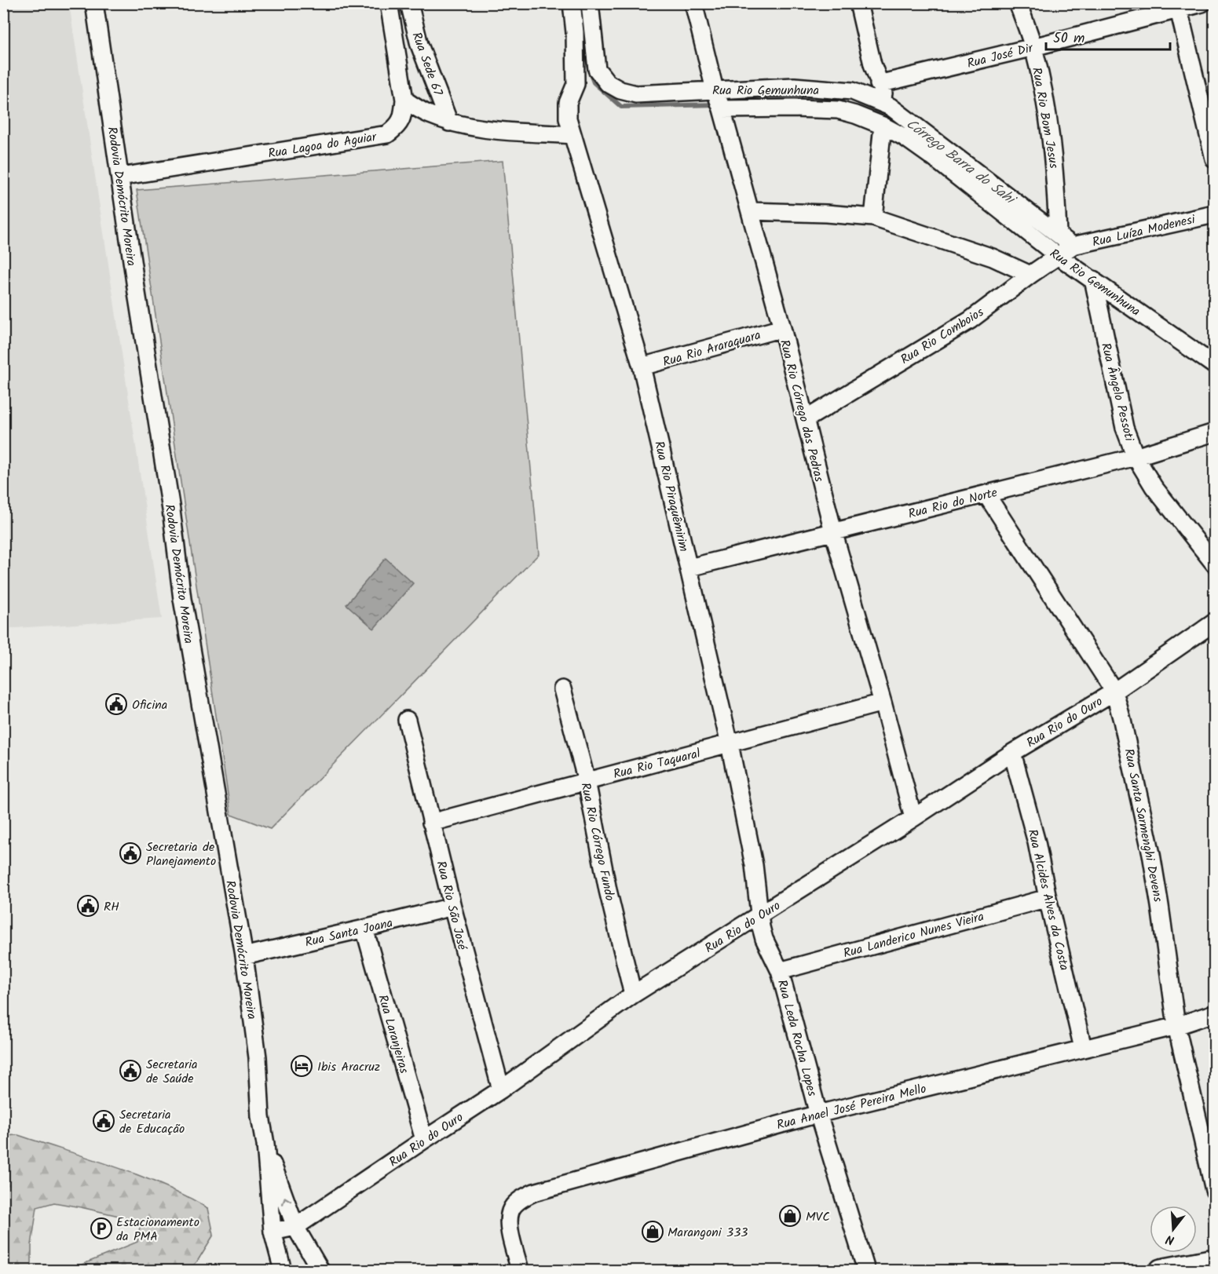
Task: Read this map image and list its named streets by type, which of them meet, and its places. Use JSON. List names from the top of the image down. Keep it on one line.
{"streets":{"street":["Rua José Dir","Rua Sede 67","Rua Rio Gemunhuna","Rua Rio Bom Jesus","Rua Lagoa do Aguiar","Rodovia Demócrito Moreira","Rua Luíza Modenesi","Rua Rio Comboios","Rua Rio Araraquara","Rua Ângelo Pessoti","Rua Rio Córrego das Pedras","Rua Rio Piraquêmirim","Rua Rio do Norte","Rua Rio do Ouro","Rua Rio Taquaral","Rua Santa Sarmenghi Devens","Rua Rio Córrego Fundo","Rua Alcides Alves da Costa","Rua Rio São José","Rua Santa Joana","Rua Landerico Nunes Vieira","Rua Laranjeiras","Rua Leda Rocha Lopes","Rua Anael José Pereira Mello"]},"crossings":[["Rua José Dir","Rua Rio Bom Jesus"],["Rua Rio Gemunhuna","Rua Rio Bom Jesus"],["Rua Rio Gemunhuna","Rua Luíza Modenesi"],["Rua Rio Gemunhuna","Rua Rio Comboios"],["Rua Rio Gemunhuna","Rua Ângelo Pessoti"],["Rua Rio Gemunhuna","Rua Rio Córrego das Pedras"],["Rua Lagoa do Aguiar","Rodovia Demócrito Moreira"],["Rodovia Demócrito Moreira","Rua Rio do Ouro"],["Rodovia Demócrito Moreira","Rua Santa Joana"],["Rua Luíza Modenesi","Rua Rio Comboios"],["Rua Rio Comboios","Rua Rio Córrego das Pedras"],["Rua Rio Araraquara","Rua Rio Córrego das Pedras"],["Rua Rio Araraquara","Rua Rio Piraquêmirim"],["Rua Ângelo Pessoti","Rua Rio do Norte"],["Rua Rio Córrego das Pedras","Rua Rio do Norte"],["Rua Rio Córrego das Pedras","Rua Rio do Ouro"],["Rua Rio Córrego das Pedras","Rua Rio Taquaral"],["Rua Rio Piraquêmirim","Rua Rio do Norte"],["Rua Rio Piraquêmirim","Rua Rio do Ouro"],["Rua Rio Piraquêmirim","Rua Rio Taquaral"],["Rua Rio Piraquêmirim","Rua Leda Rocha Lopes"],["Rua Rio do Norte","Rua Santa Sarmenghi Devens"],["Rua Rio do Ouro","Rua Santa Sarmenghi Devens"],["Rua Rio do Ouro","Rua Rio Córrego Fundo"],["Rua Rio do Ouro","Rua Alcides Alves da Costa"],["Rua Rio do Ouro","Rua Rio São José"],["Rua Rio do Ouro","Rua Laranjeiras"],["Rua Rio do Ouro","Rua Leda Rocha Lopes"],["Rua Rio Taquaral","Rua Rio Córrego Fundo"],["Rua Rio Taquaral","Rua Rio São José"],["Rua Santa Sarmenghi Devens","Rua Anael José Pereira Mello"],["Rua Alcides Alves da Costa","Rua Landerico Nunes Vieira"],["Rua Alcides Alves da Costa","Rua Anael José Pereira Mello"],["Rua Rio São José","Rua Santa Joana"],["Rua Santa Joana","Rua Laranjeiras"],["Rua Landerico Nunes Vieira","Rua Leda Rocha Lopes"],["Rua Leda Rocha Lopes","Rua Anael José Pereira Mello"]],"water":["Córrego Barra do Sahi"],"places":{"public building":["Oficina","Secretaria de Planejamento","RH","Secretaria de Saúde","Secretaria de Educação"],"hotel":["Ibis Aracruz"],"shop":["MVC","Marangoni 333"],"parking":["Estacionamento da PMA"]},"scale_bar":"50 m","north":"bottom"}
